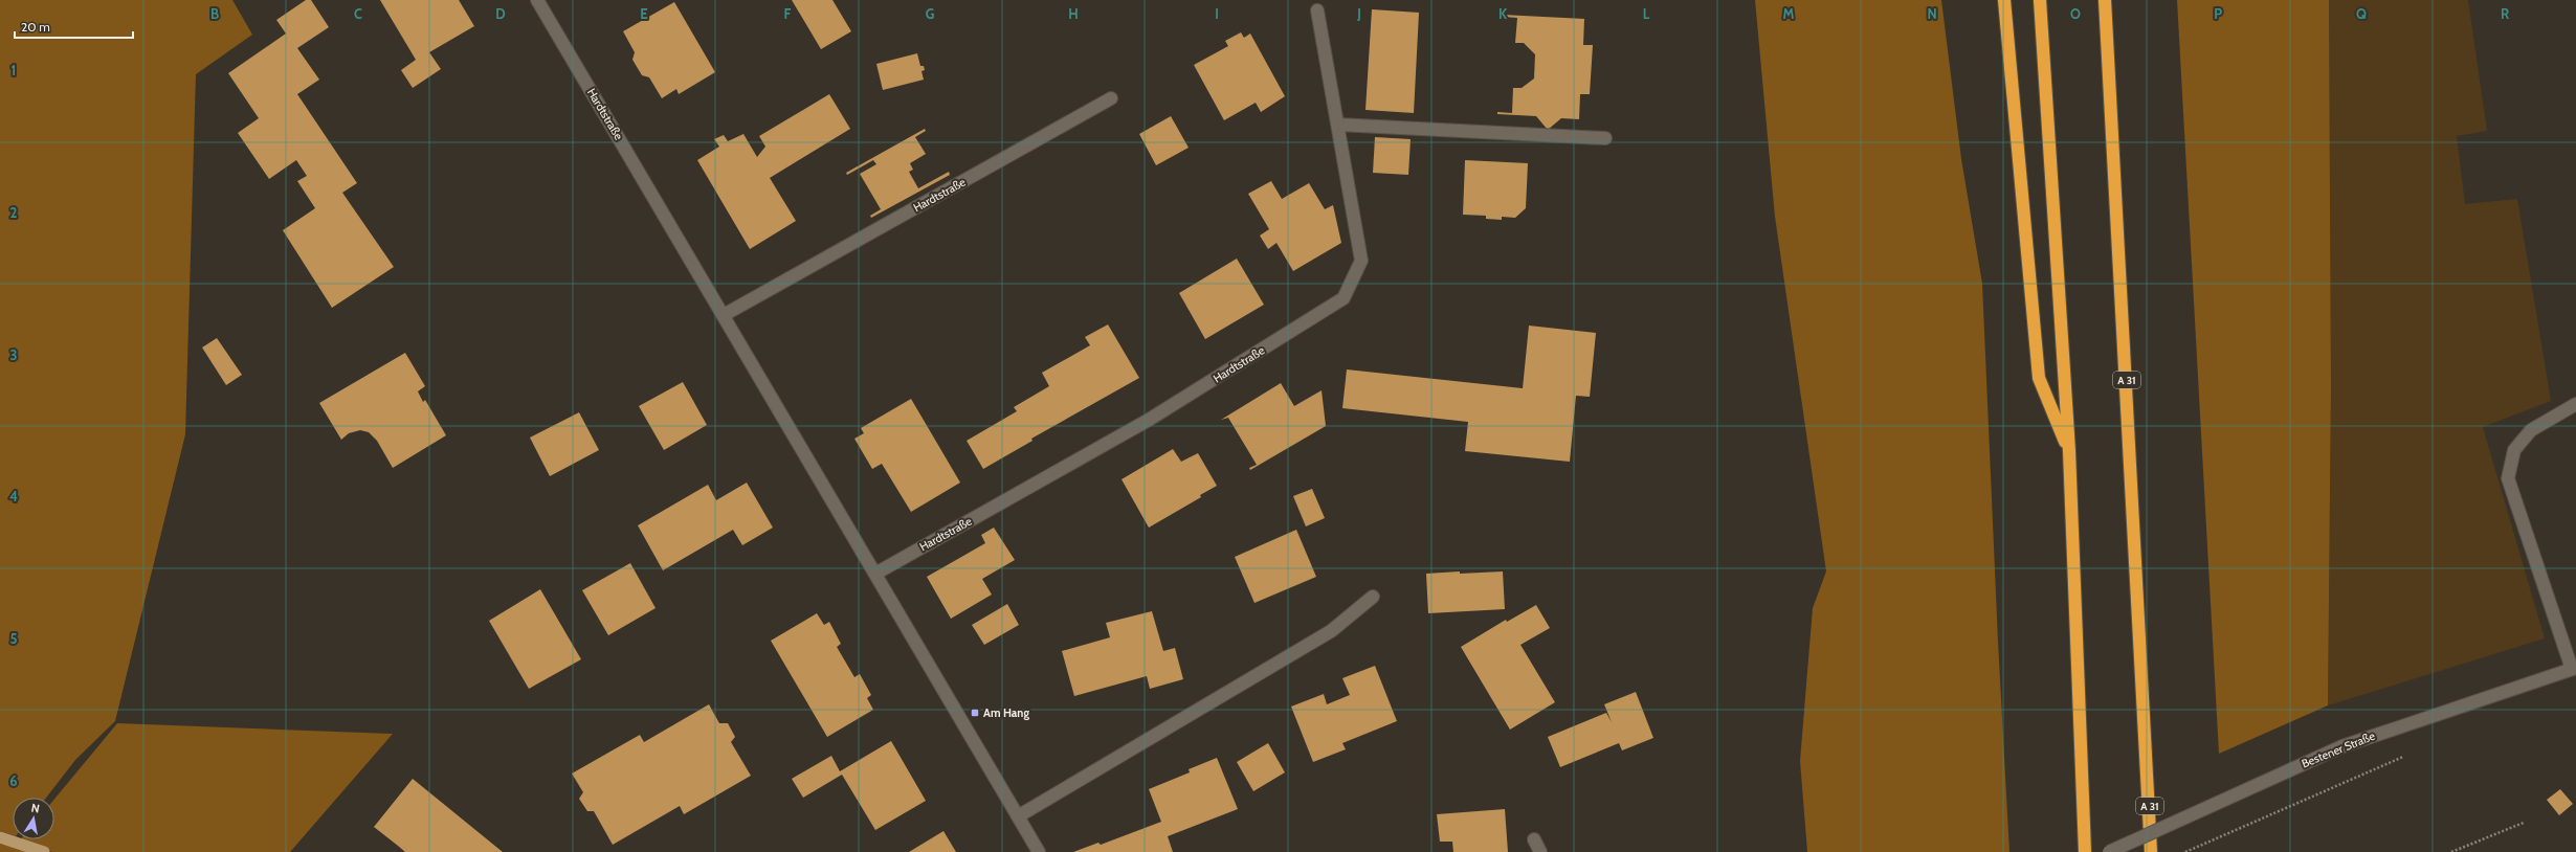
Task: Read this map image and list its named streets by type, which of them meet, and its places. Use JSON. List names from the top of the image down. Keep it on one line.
{"streets":{"highway":["A 31"],"street":["Hardtstraße","Bestener Straße"]},"places":{"transit":["Am Hang"]},"scale_bar":"20 m","north":"top","grid":{"columns":["B","C","D","E","F","G","H","I","J","K","L","M","N","O","P","Q","R"],"rows":["1","2","3","4","5","6"]}}
